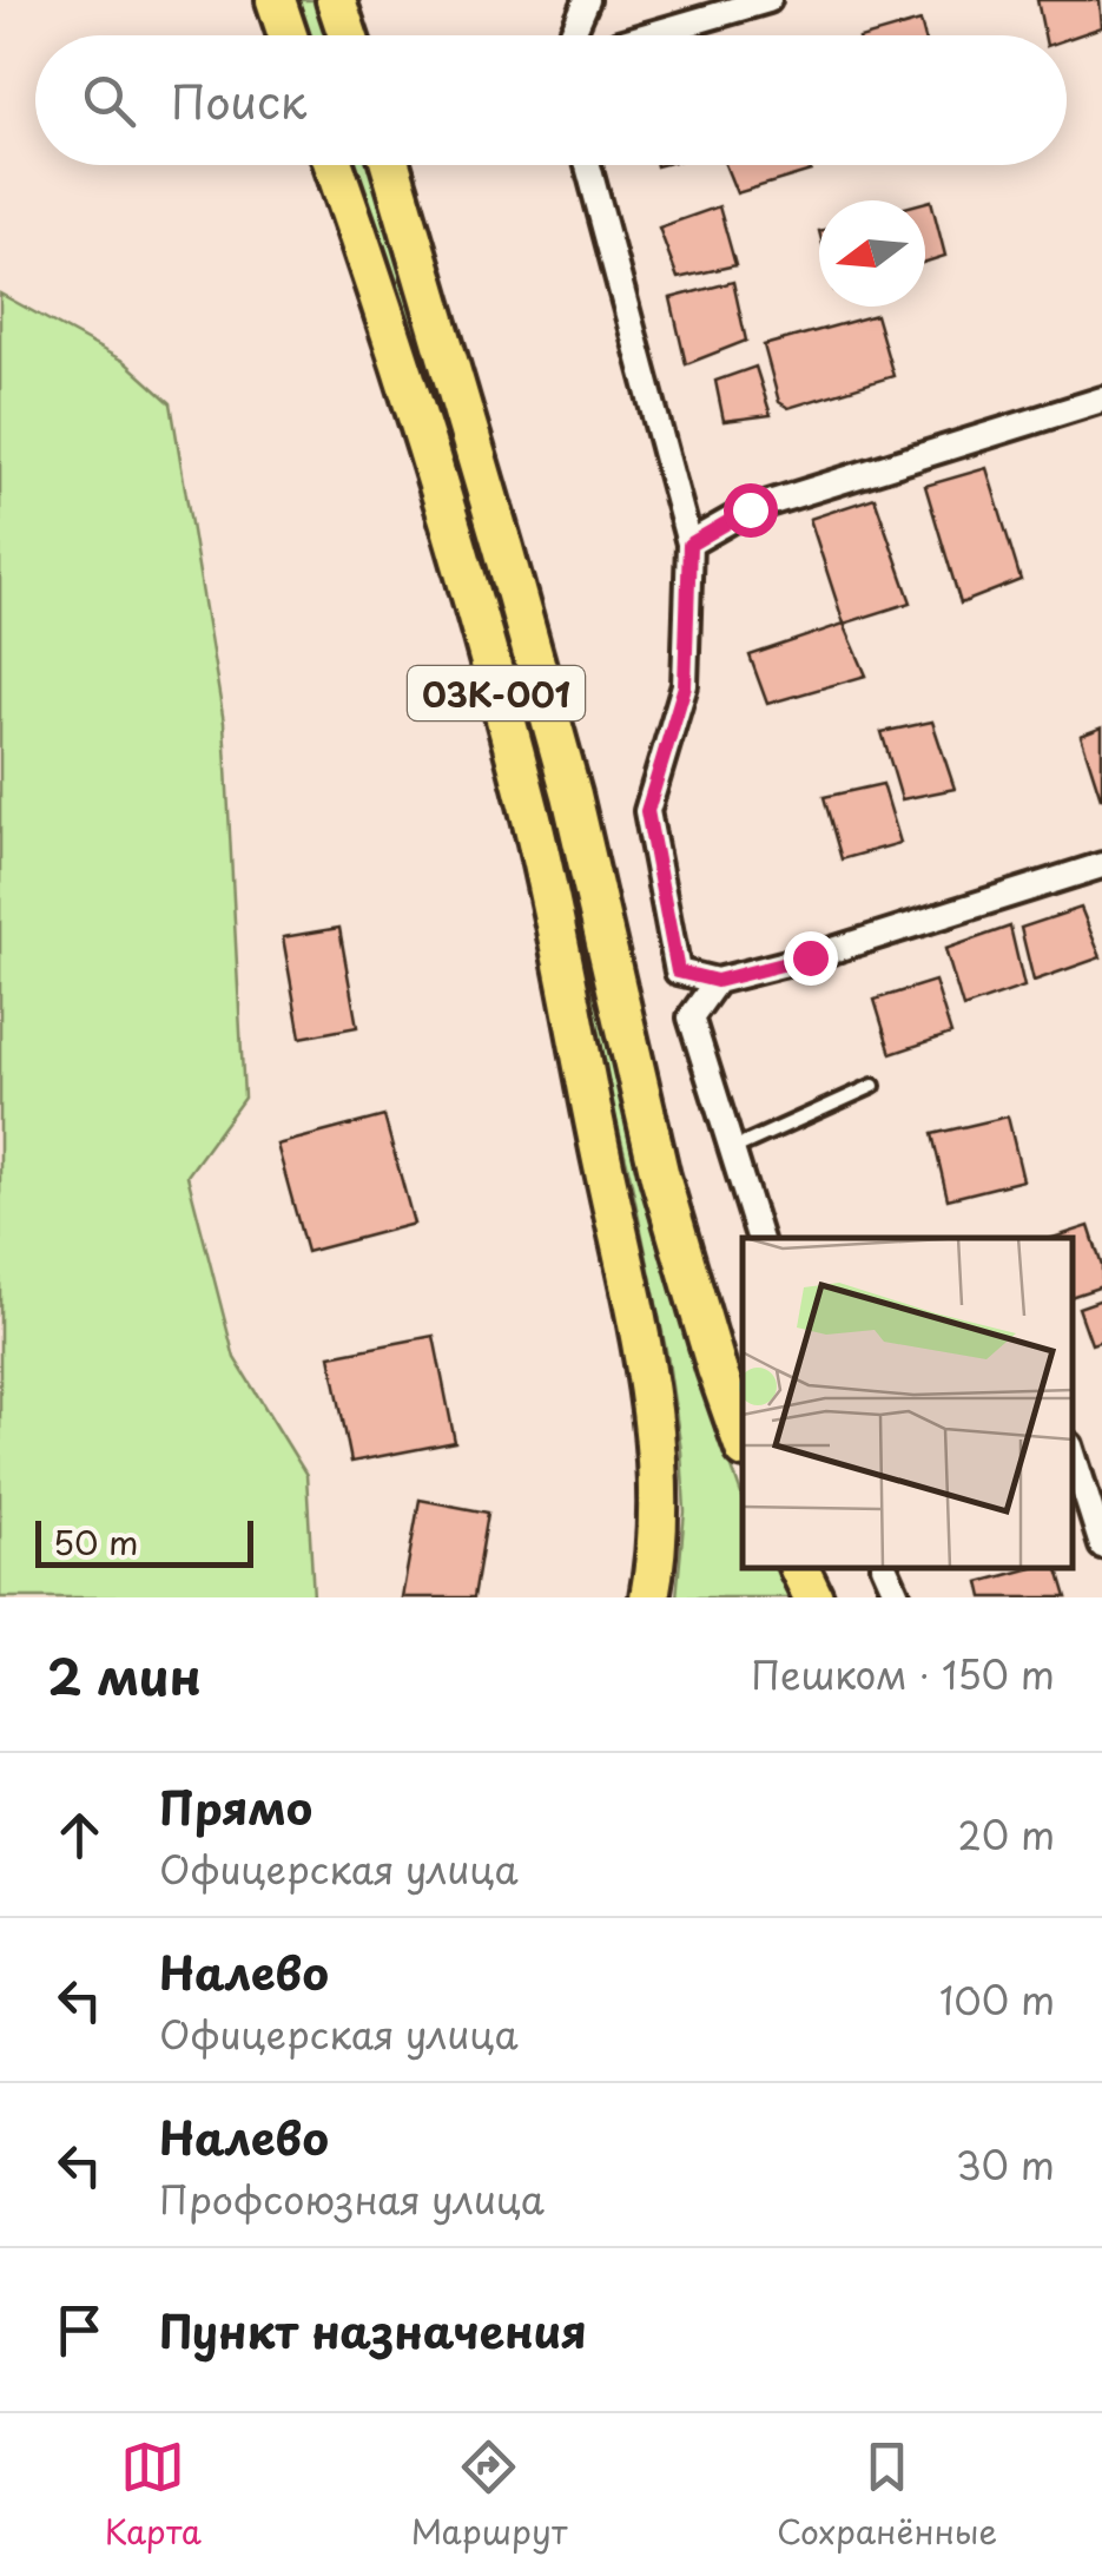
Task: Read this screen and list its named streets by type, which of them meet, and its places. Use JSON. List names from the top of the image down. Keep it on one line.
{"streets":{"main road":["03К-001"]},"scale_bar":"50 m","north":"left","page":{"search":"Поиск","scale":"50 m","heading":["2 мин","Пешком · 150 m"],"list":[["Прямо","Офицерская улица","20 m"],["Налево","Офицерская улица","100 m"],["Налево","Профсоюзная улица","30 m"],"Пункт назначения"],"nav":["Карта","Маршрут","Сохранённые"]}}
